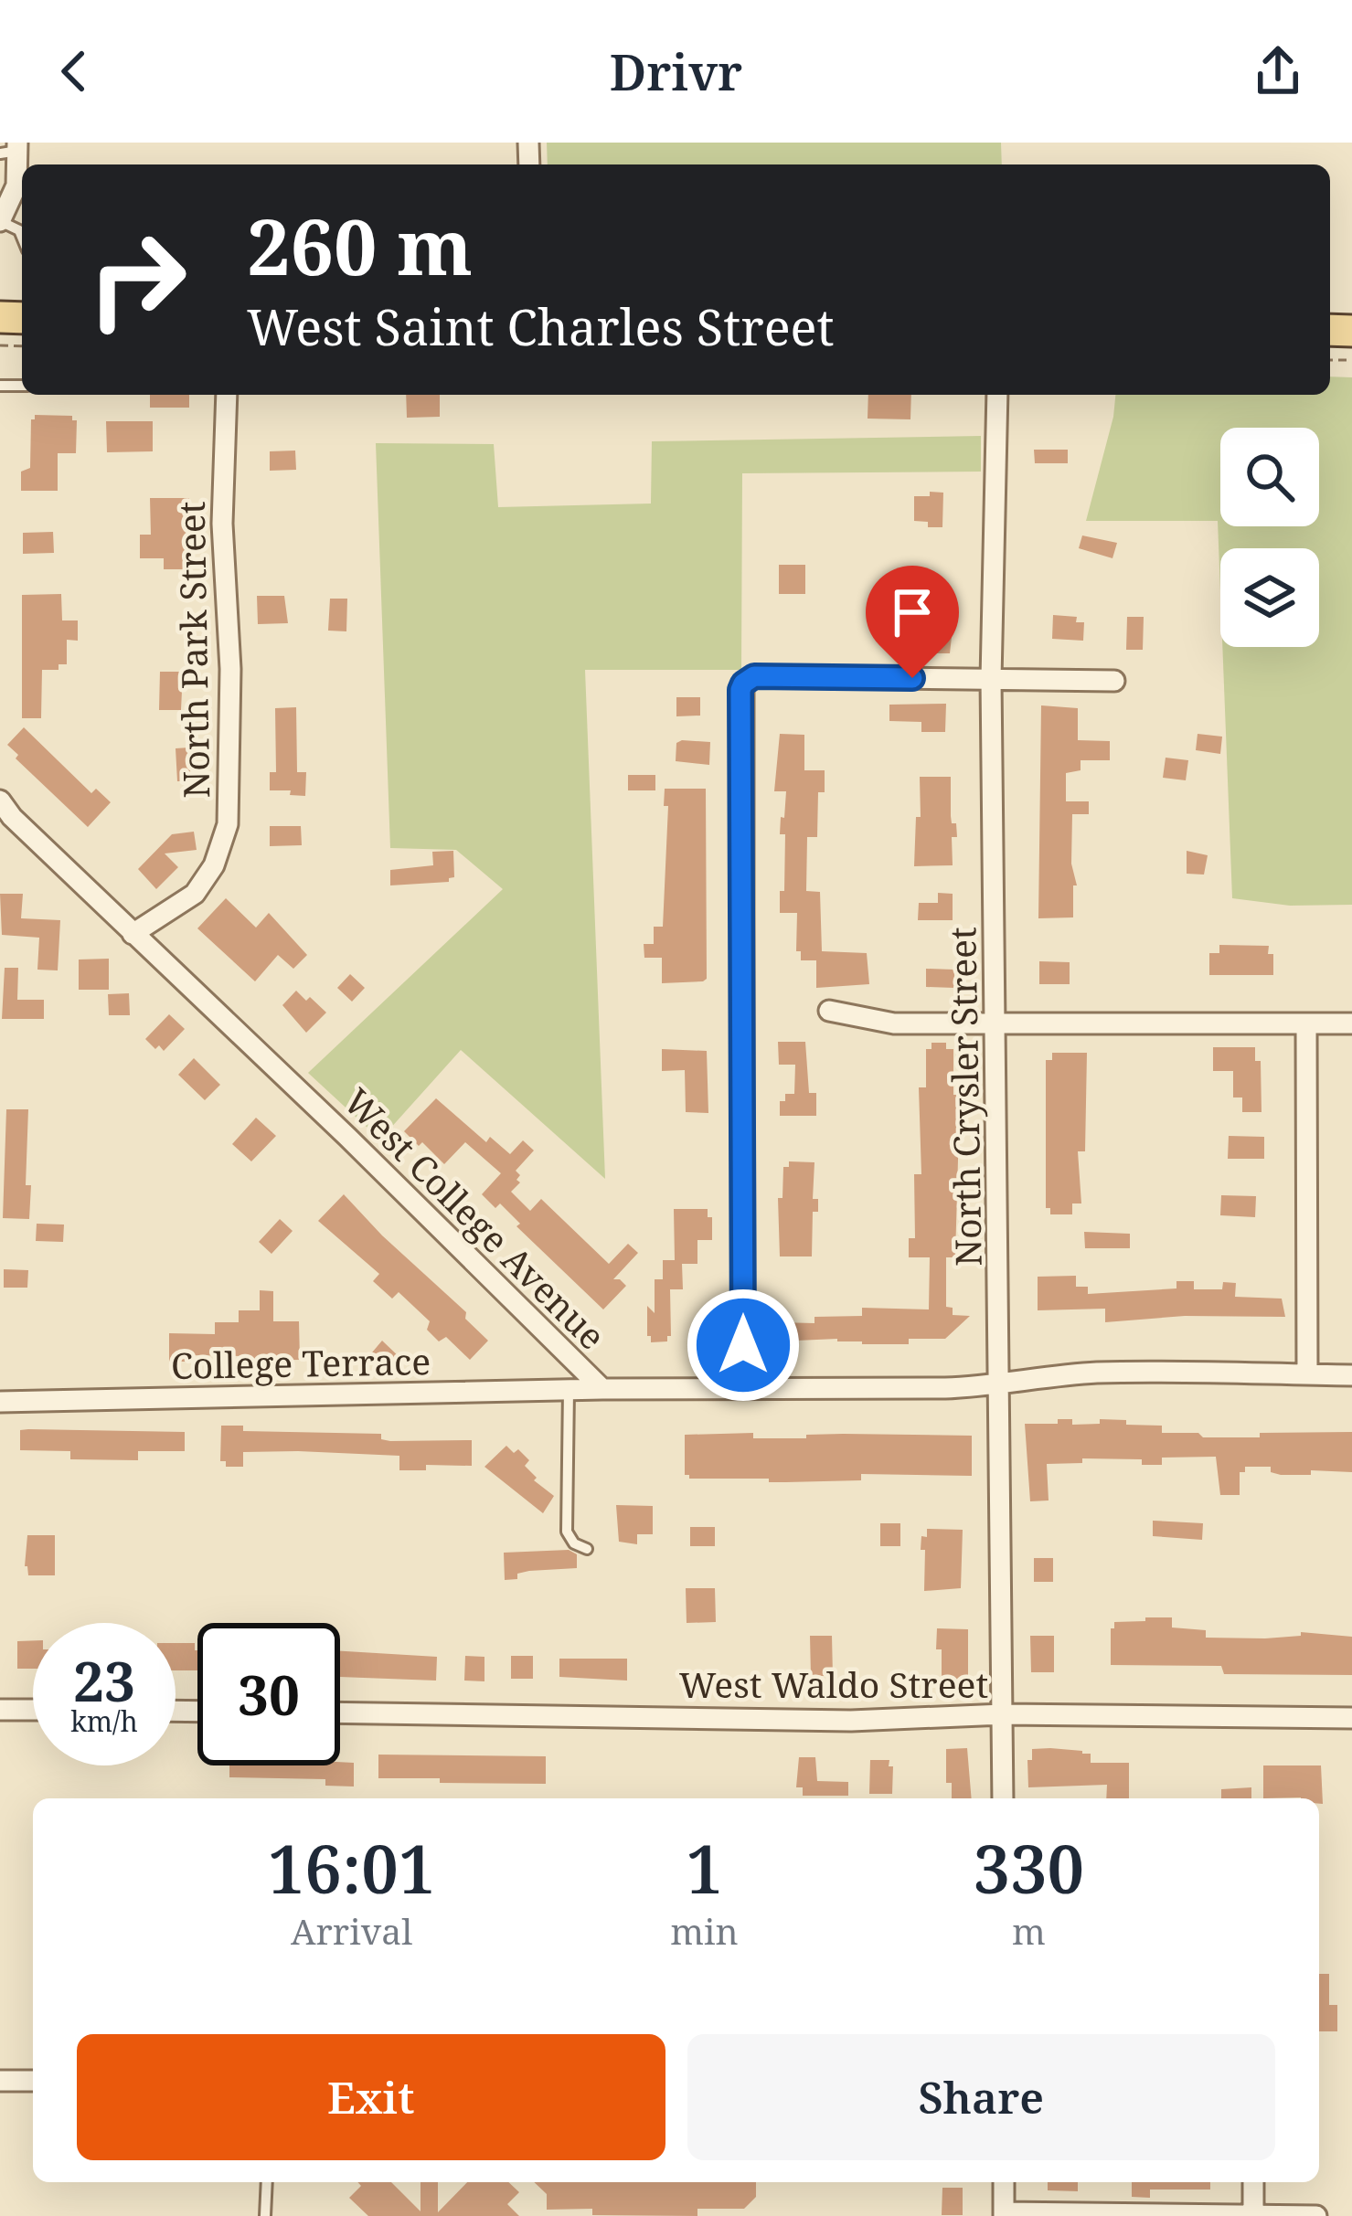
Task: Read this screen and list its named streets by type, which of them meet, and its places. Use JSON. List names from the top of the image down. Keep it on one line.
{"streets":{"street":["North Park Street","North Crysler Street","West College Avenue","College Terrace","West Waldo Street"]},"crossings":[["North Park Street","West College Avenue"],["North Crysler Street","West College Avenue"],["North Crysler Street","West Waldo Street"],["West College Avenue","College Terrace"]],"page":{"header":"Drivr","turn":["260 m","West Saint Charles Street"],"speed":"23 km/h","limit":"30","eta":["16:01","Arrival","1","min","330","m"],"buttons":["Exit","Share"]}}
